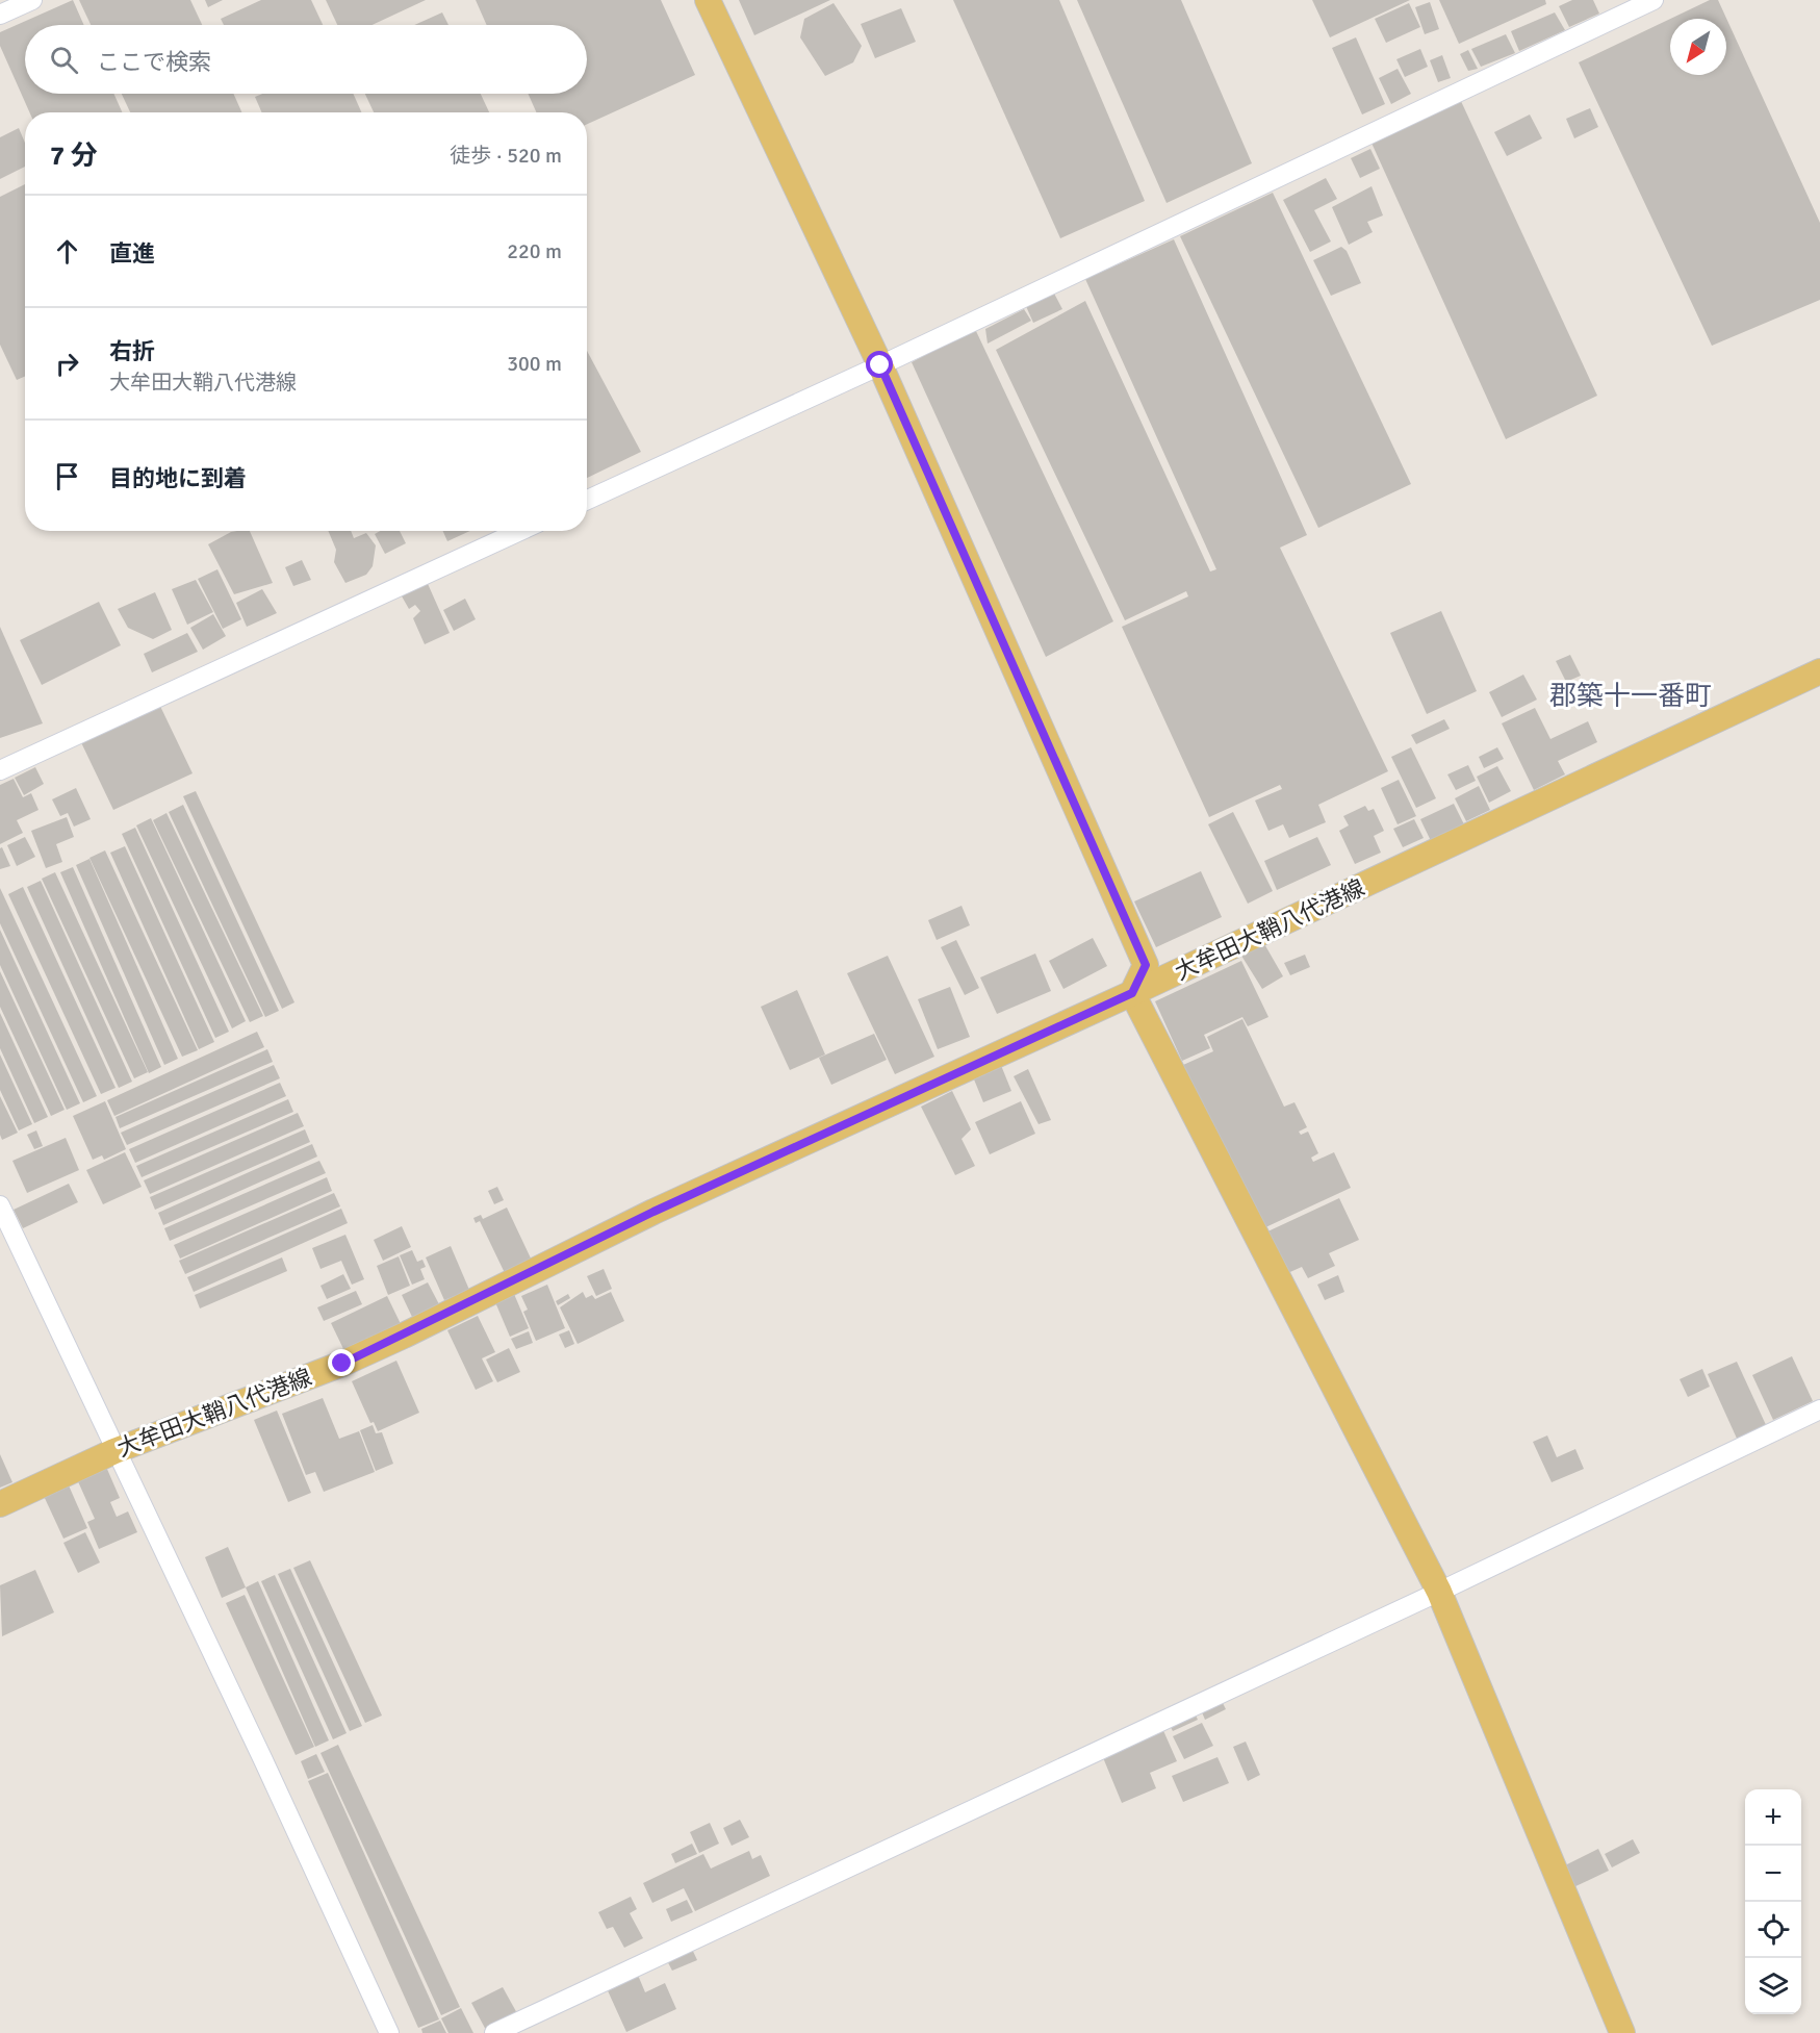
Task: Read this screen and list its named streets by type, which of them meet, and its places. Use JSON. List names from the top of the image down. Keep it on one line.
{"streets":{"main road":["大牟田大鞘八代港線"]},"districts":["郡築十一番町"],"north":"bottom left","page":{"search":"ここで検索","heading":["7 分","徒歩 · 520 m"],"list":[["直進","220 m"],["右折","大牟田大鞘八代港線","300 m"],"目的地に到着"],"map_buttons":["+","−"]}}
